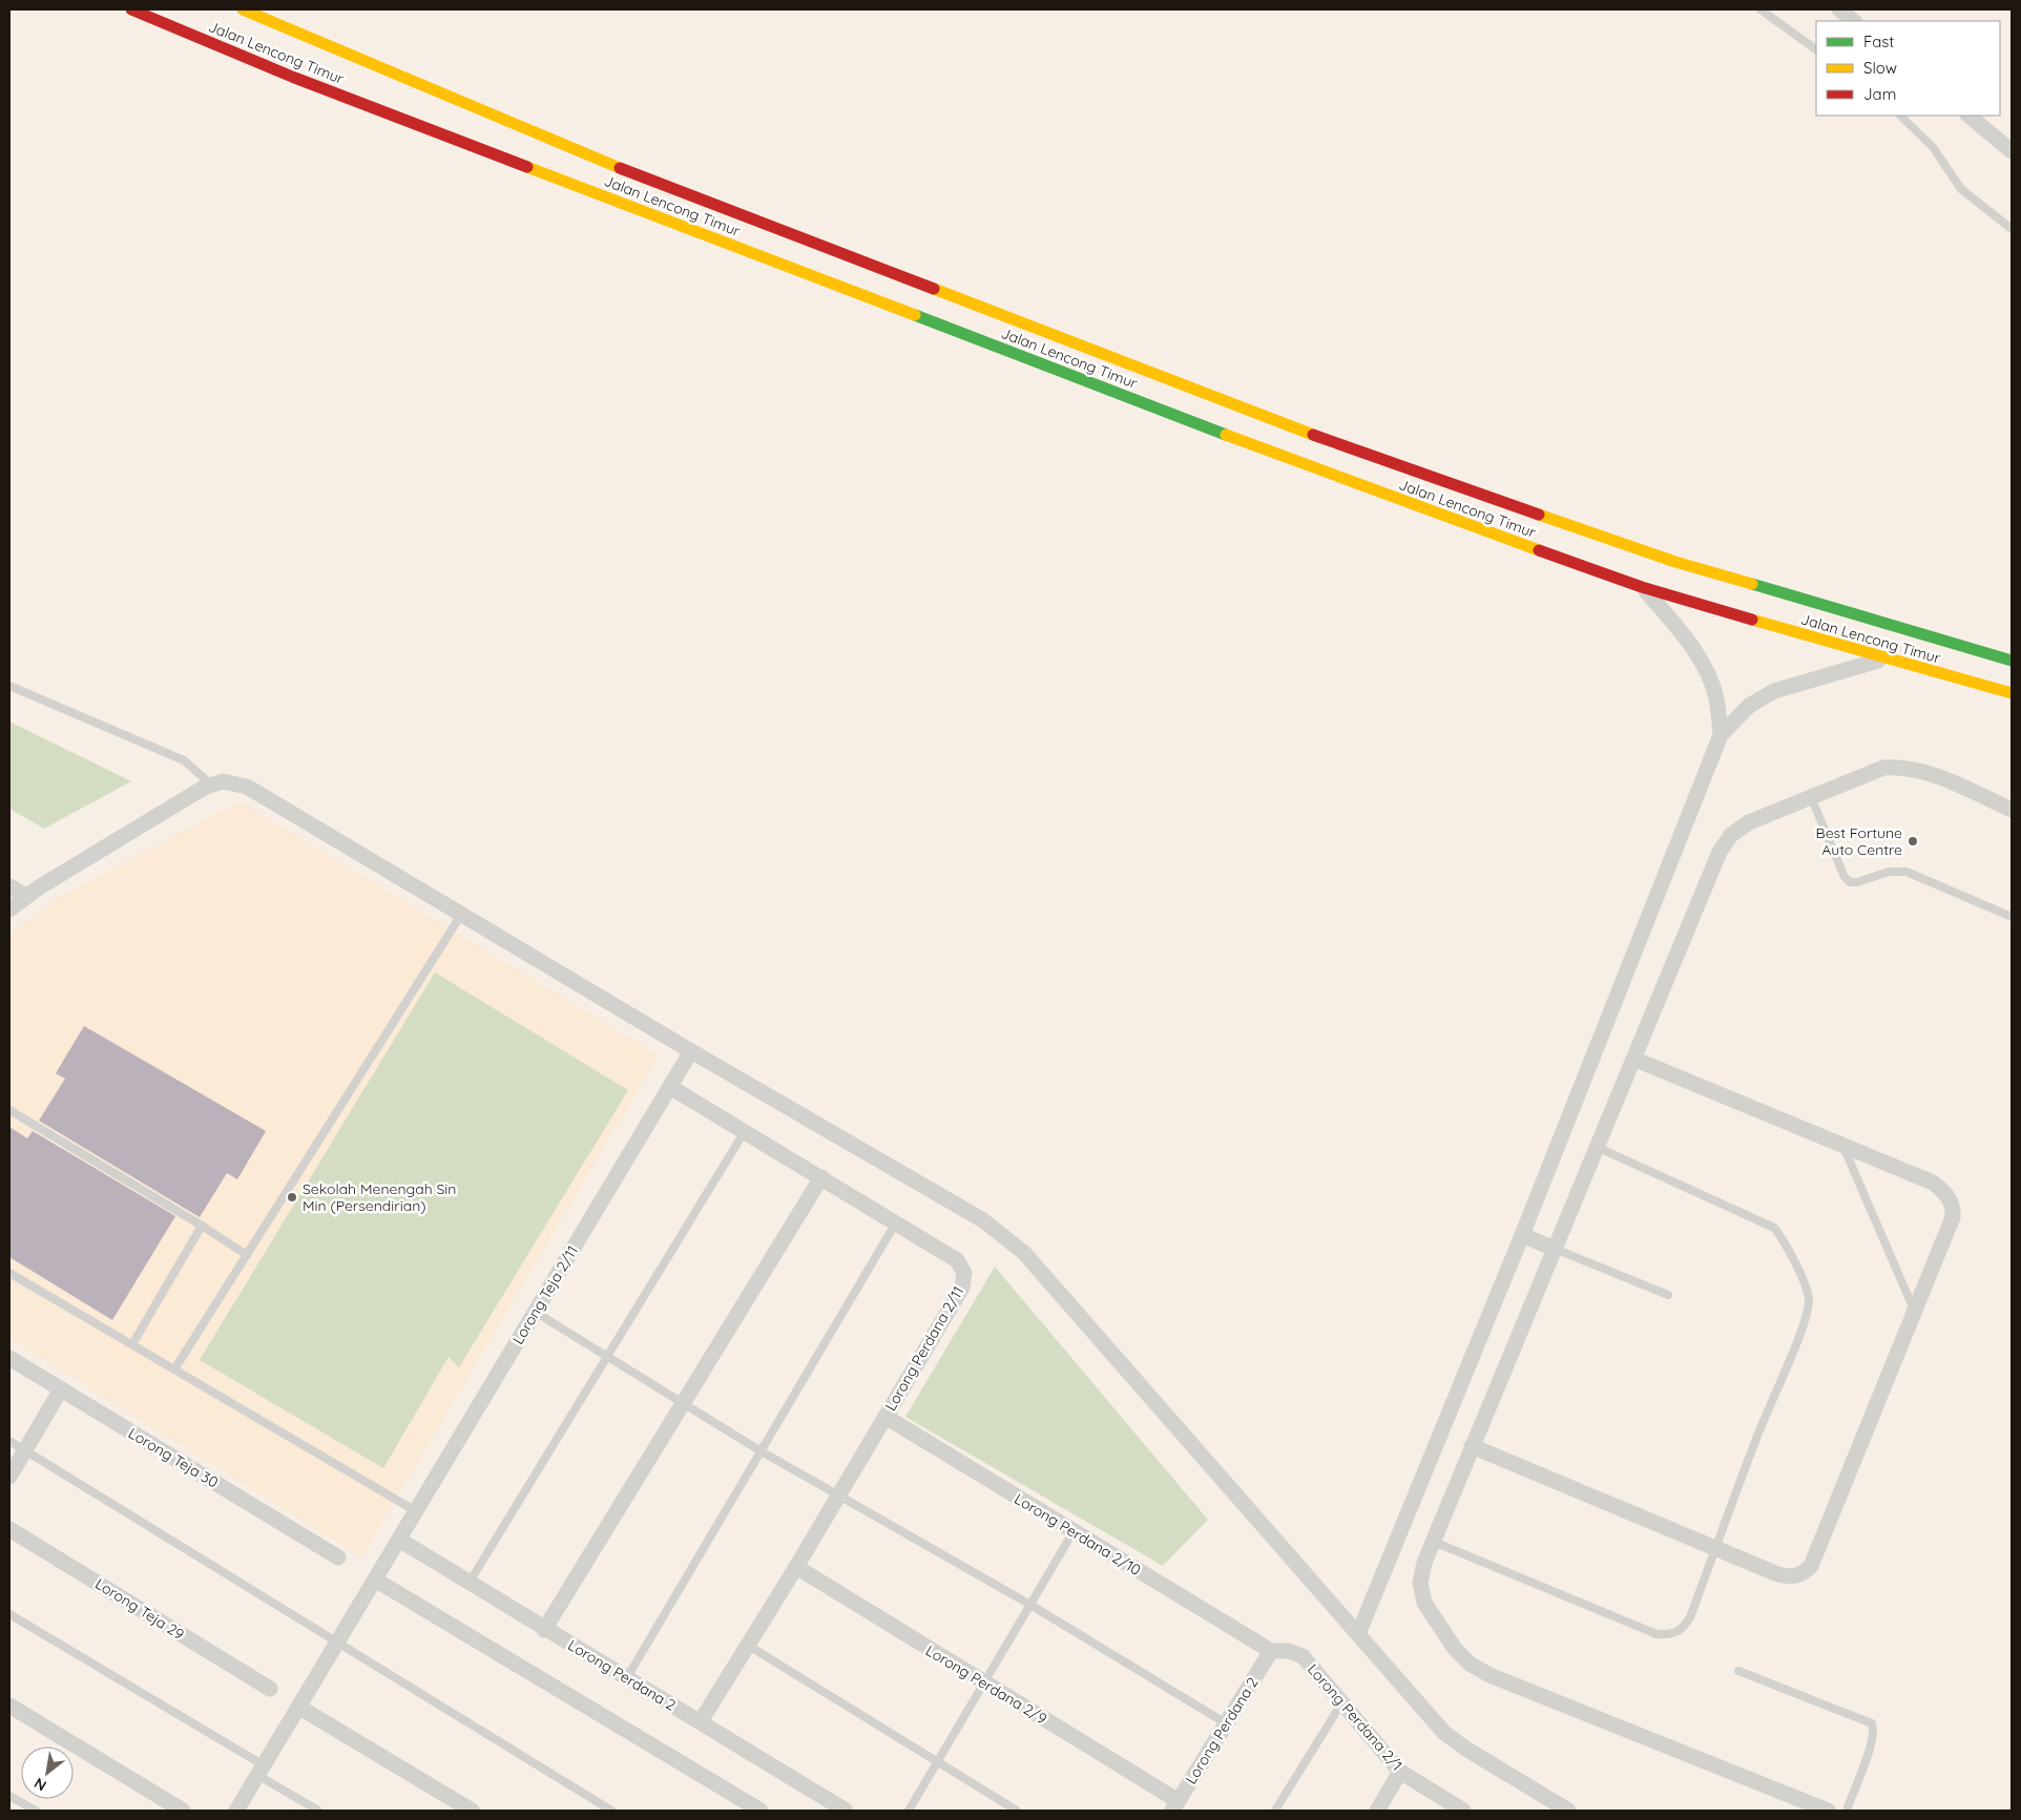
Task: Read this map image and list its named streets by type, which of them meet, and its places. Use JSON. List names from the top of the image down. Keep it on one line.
{"streets":{"highway":["Jalan Lencong Timur"],"street":["Lorong Teja 2/11","Lorong Perdana 2/11","Lorong Teja 30","Lorong Perdana 2/10","Lorong Teja 29","Lorong Perdana 2","Lorong Perdana 2/9","Lorong Perdana 2/1"]},"crossings":[["Lorong Teja 2/11","Lorong Perdana 2/11"],["Lorong Teja 2/11","Lorong Perdana 2"],["Lorong Perdana 2/11","Lorong Perdana 2/10"],["Lorong Perdana 2/11","Lorong Perdana 2"],["Lorong Perdana 2/11","Lorong Perdana 2/9"],["Lorong Perdana 2/10","Lorong Perdana 2"],["Lorong Perdana 2/10","Lorong Perdana 2/1"],["Lorong Perdana 2","Lorong Perdana 2/9"],["Lorong Perdana 2","Lorong Perdana 2/1"]],"places":["Best Fortune Auto Centre","Sekolah Menengah Sin Min (Persendirian)"],"legend":["Fast","Slow","Jam"],"north":"bottom left"}
